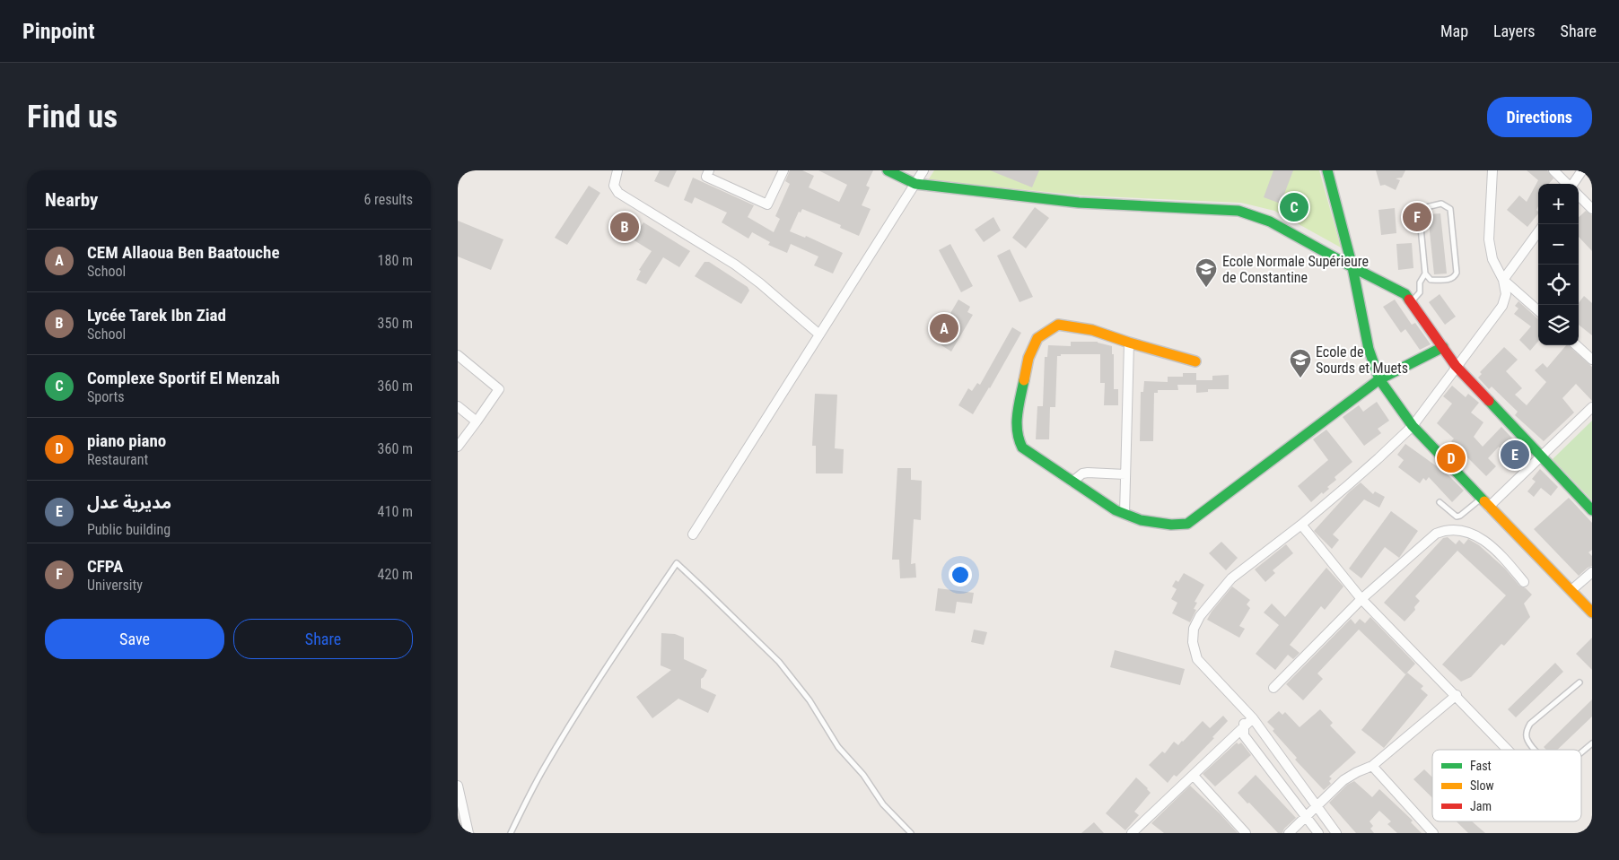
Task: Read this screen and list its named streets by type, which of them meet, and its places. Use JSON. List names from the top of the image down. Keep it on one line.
{"places":{"school or university":["Ecole Normale Supérieure de Constantine","Ecole de Sourds et Muets"]},"legend":["Fast","Slow","Jam"],"page":{"header":"Pinpoint","nav":["Map","Layers","Share"],"buttons":["Directions",["Save","Share"]],"title":"Find us","heading":["Nearby","6 results"],"map_buttons":["+","−"],"pins":["C","F","B","A","E","D"],"list":[{"mark":"A","name":"CEM Allaoua Ben Baatouche","note":"School","value":"180 m"},{"mark":"B","name":"Lycée Tarek Ibn Ziad","note":"School","value":"350 m"},{"mark":"C","name":"Complexe Sportif El Menzah","note":"Sports","value":"360 m"},{"mark":"D","name":"piano piano","note":"Restaurant","value":"360 m"},{"mark":"E","name":"مديرية عدل","note":"Public building","value":"410 m"},{"mark":"F","name":"CFPA","note":"University","value":"420 m"}]}}
